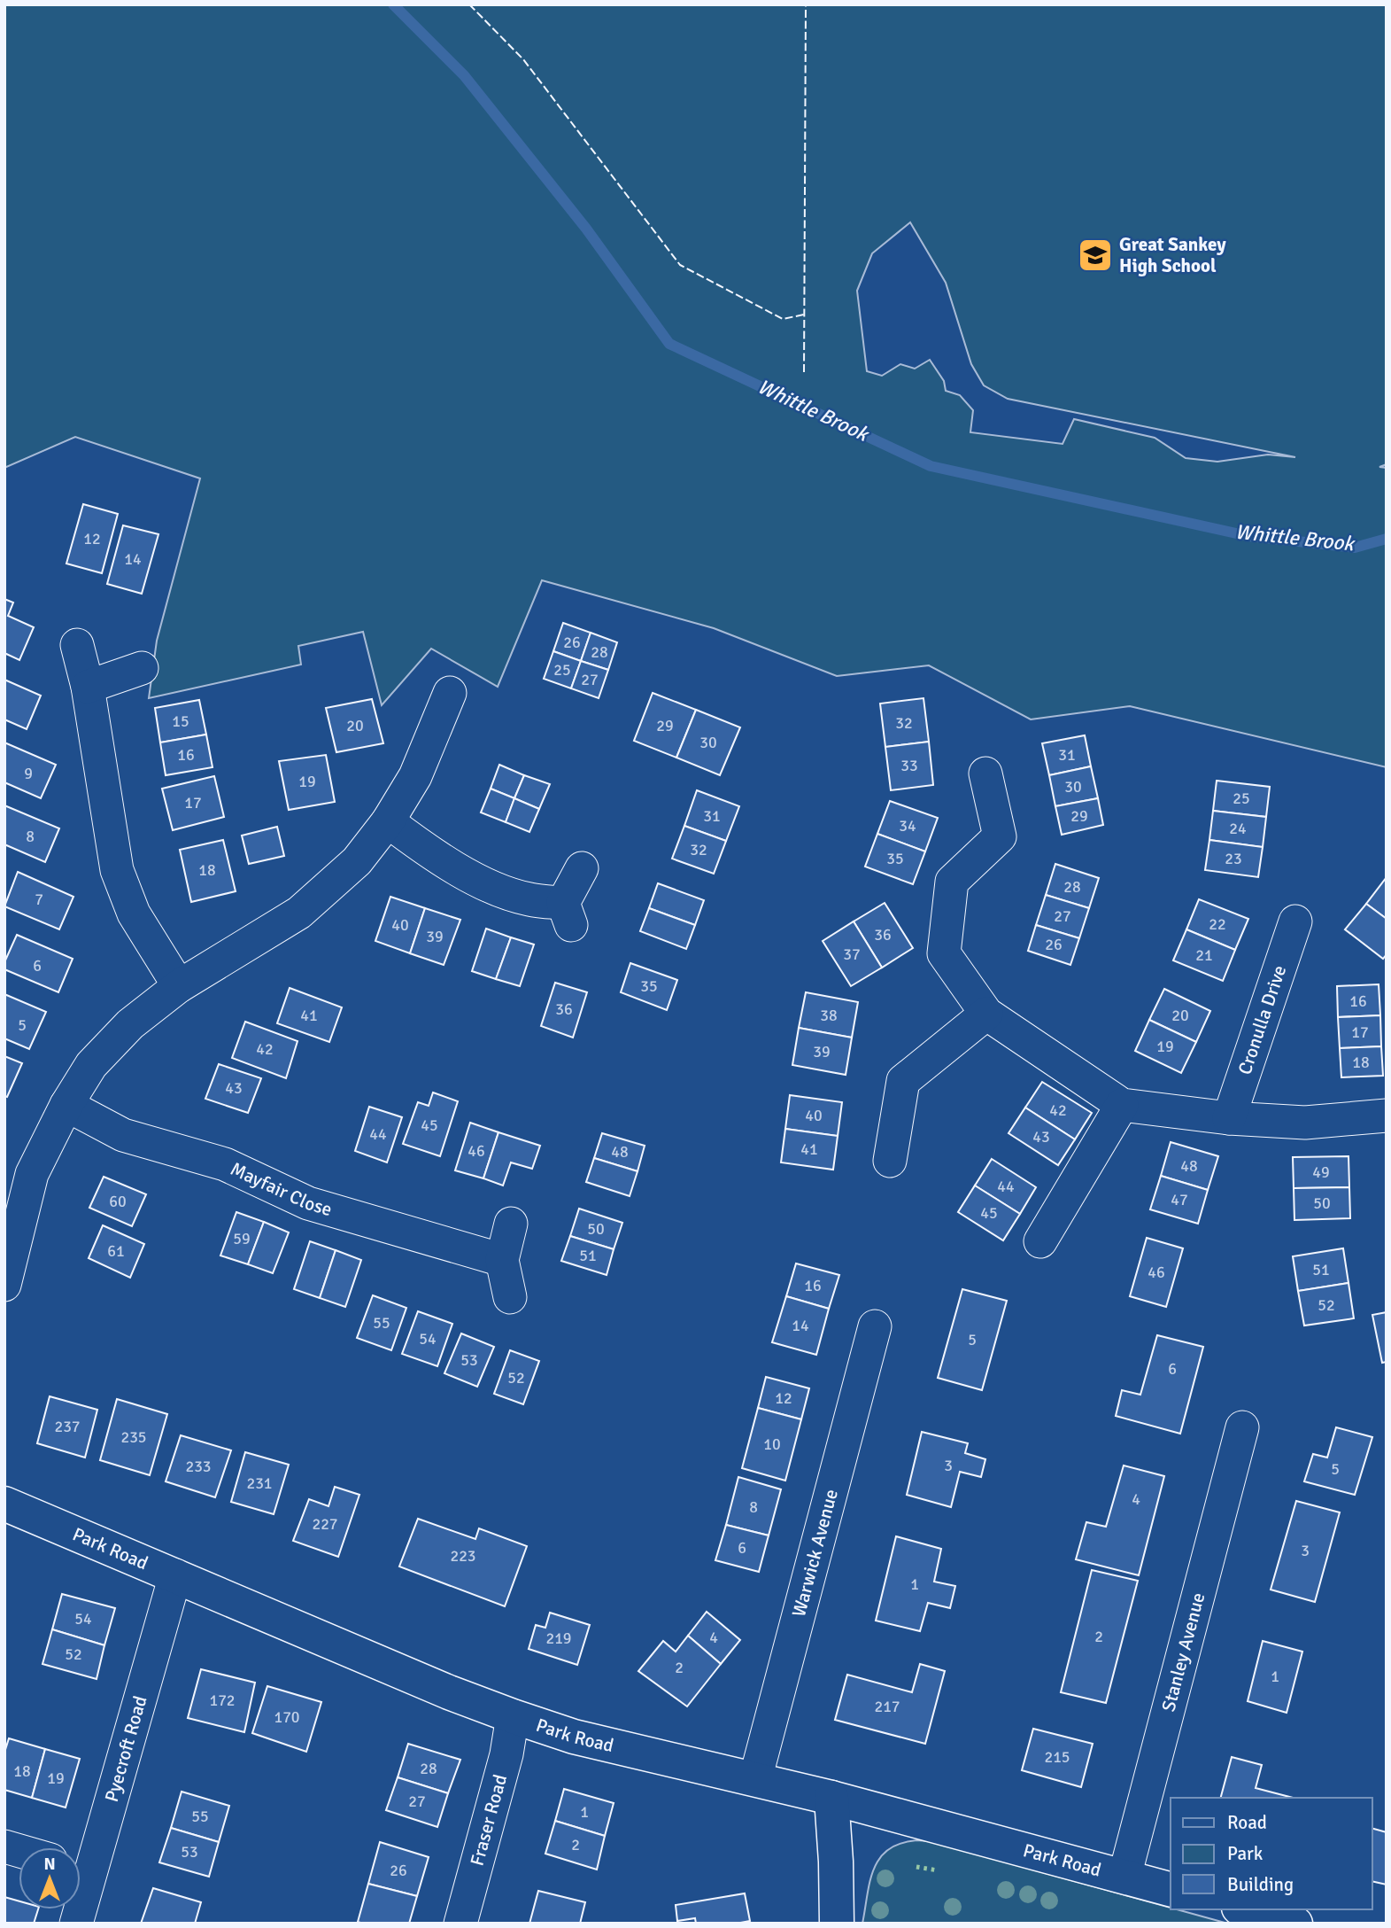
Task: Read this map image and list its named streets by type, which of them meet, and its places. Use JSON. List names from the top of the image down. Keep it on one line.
{"streets":{"street":["Cronulla Drive","Mayfair Close","Park Road","Warwick Avenue","Stanley Avenue","Pyecroft Road","Fraser Road"]},"crossings":[["Park Road","Warwick Avenue"],["Park Road","Stanley Avenue"],["Park Road","Pyecroft Road"],["Park Road","Fraser Road"]],"water":["Whittle Brook"],"places":{"school or university":["Great Sankey High School"]},"house_numbers":["12","14","26","28","25","27","15","32","20","29","30","16","31","33","9","19","30","25","17","31","29","34","24","8","32","35","23","18","28","7","27","22","40","36","39","26","37","21","6","35","16","36","41","38","20","5","17","19","42","39","18","43","42","40","45","44","43","41","46","48","48","49","44","47","60","50","45","50","59","61","51","51","46","16","52","55","14","54","5","53","6","52","12","237","235","10","3","233","5","231","4","8","227","6","3","223","1","54","2","4","219","52","2","1","172","217","170","215","28","18","19","27","1","55","2","53","26"],"legend":["Road","Park","Building"],"north":"top"}
